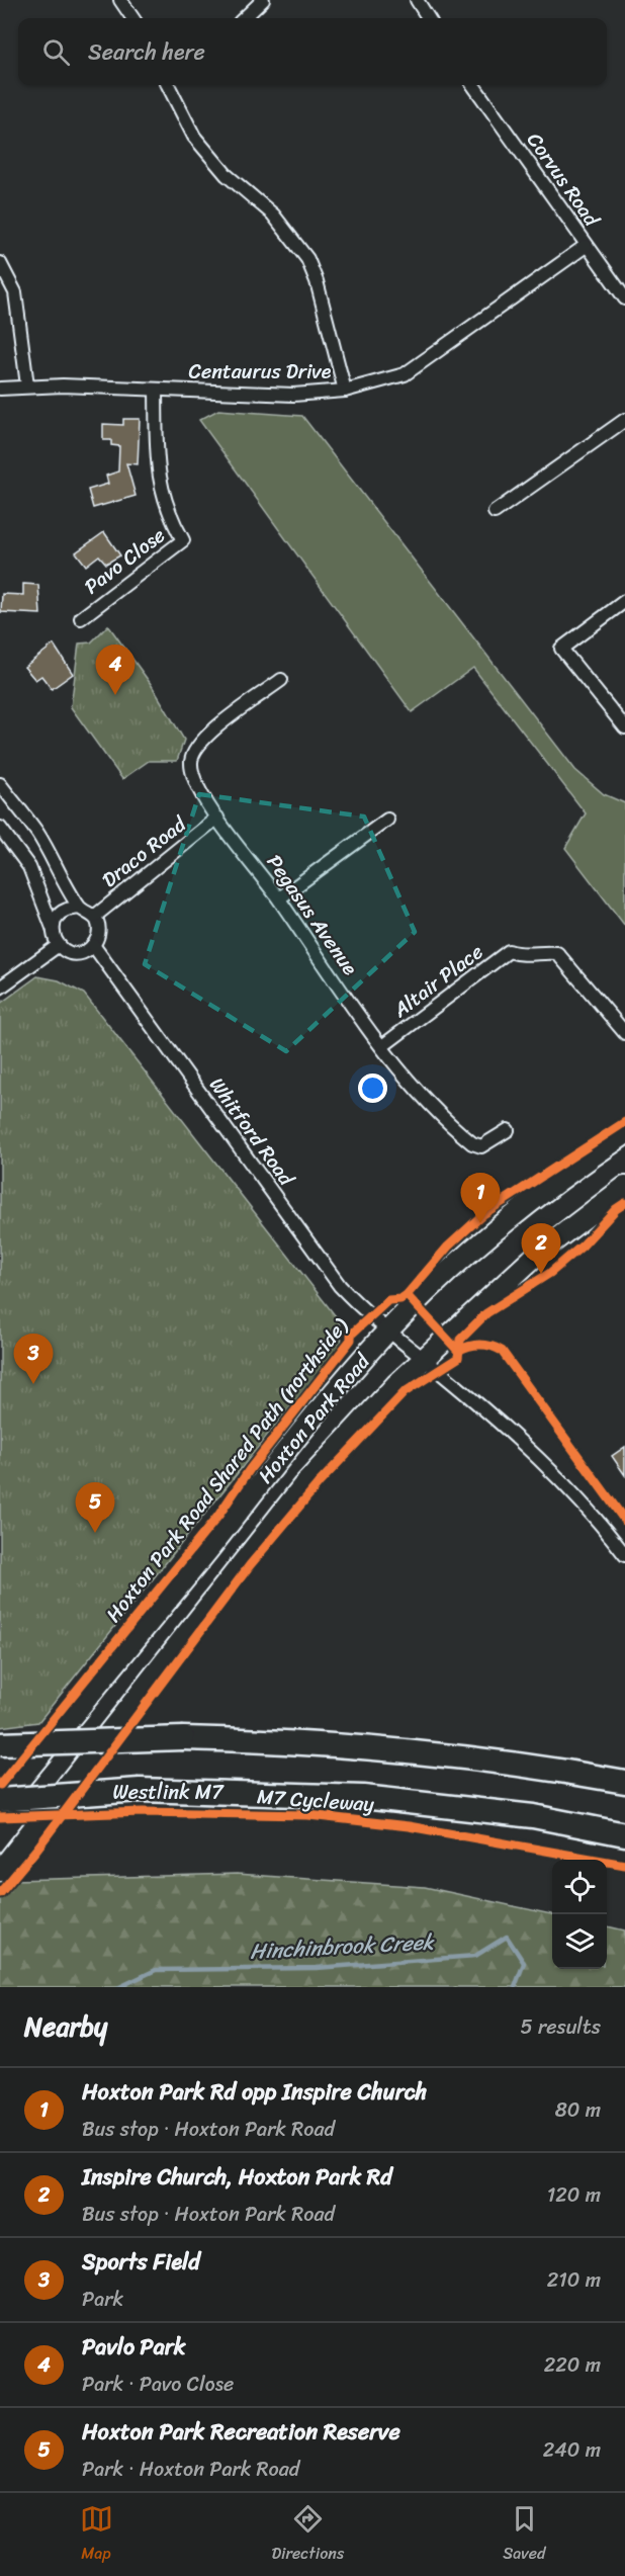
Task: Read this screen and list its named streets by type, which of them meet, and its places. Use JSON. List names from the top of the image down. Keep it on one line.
{"streets":{"highway":["Westlink M7"],"main road":["Hoxton Park Road"],"street":["Corvus Road","Centaurus Drive","Pavo Close","Draco Road","Pegasus Avenue","Altair Place","Whitford Road"],"cycle path":["Hoxton Park Road Shared Path (northside)","M7 Cycleway"]},"crossings":[["Corvus Road","Centaurus Drive"],["Centaurus Drive","Pavo Close"],["Draco Road","Pegasus Avenue"],["Draco Road","Whitford Road"],["Pegasus Avenue","Altair Place"],["Whitford Road","Hoxton Park Road"],["Hoxton Park Road","Westlink M7"]],"water":["Hinchinbrook Creek"],"page":{"search":"Search here","pins":["4","1","2","3","5"],"heading":["Nearby","5 results"],"list":[{"mark":"1","name":"Hoxton Park Rd opp Inspire Church","note":"Bus stop · Hoxton Park Road","value":"80 m"},{"mark":"2","name":"Inspire Church, Hoxton Park Rd","note":"Bus stop · Hoxton Park Road","value":"120 m"},{"mark":"3","name":"Sports Field","note":"Park","value":"210 m"},{"mark":"4","name":"Pavlo Park","note":"Park · Pavo Close","value":"220 m"},{"mark":"5","name":"Hoxton Park Recreation Reserve","note":"Park · Hoxton Park Road","value":"240 m"}],"nav":["Map","Directions","Saved"]}}
